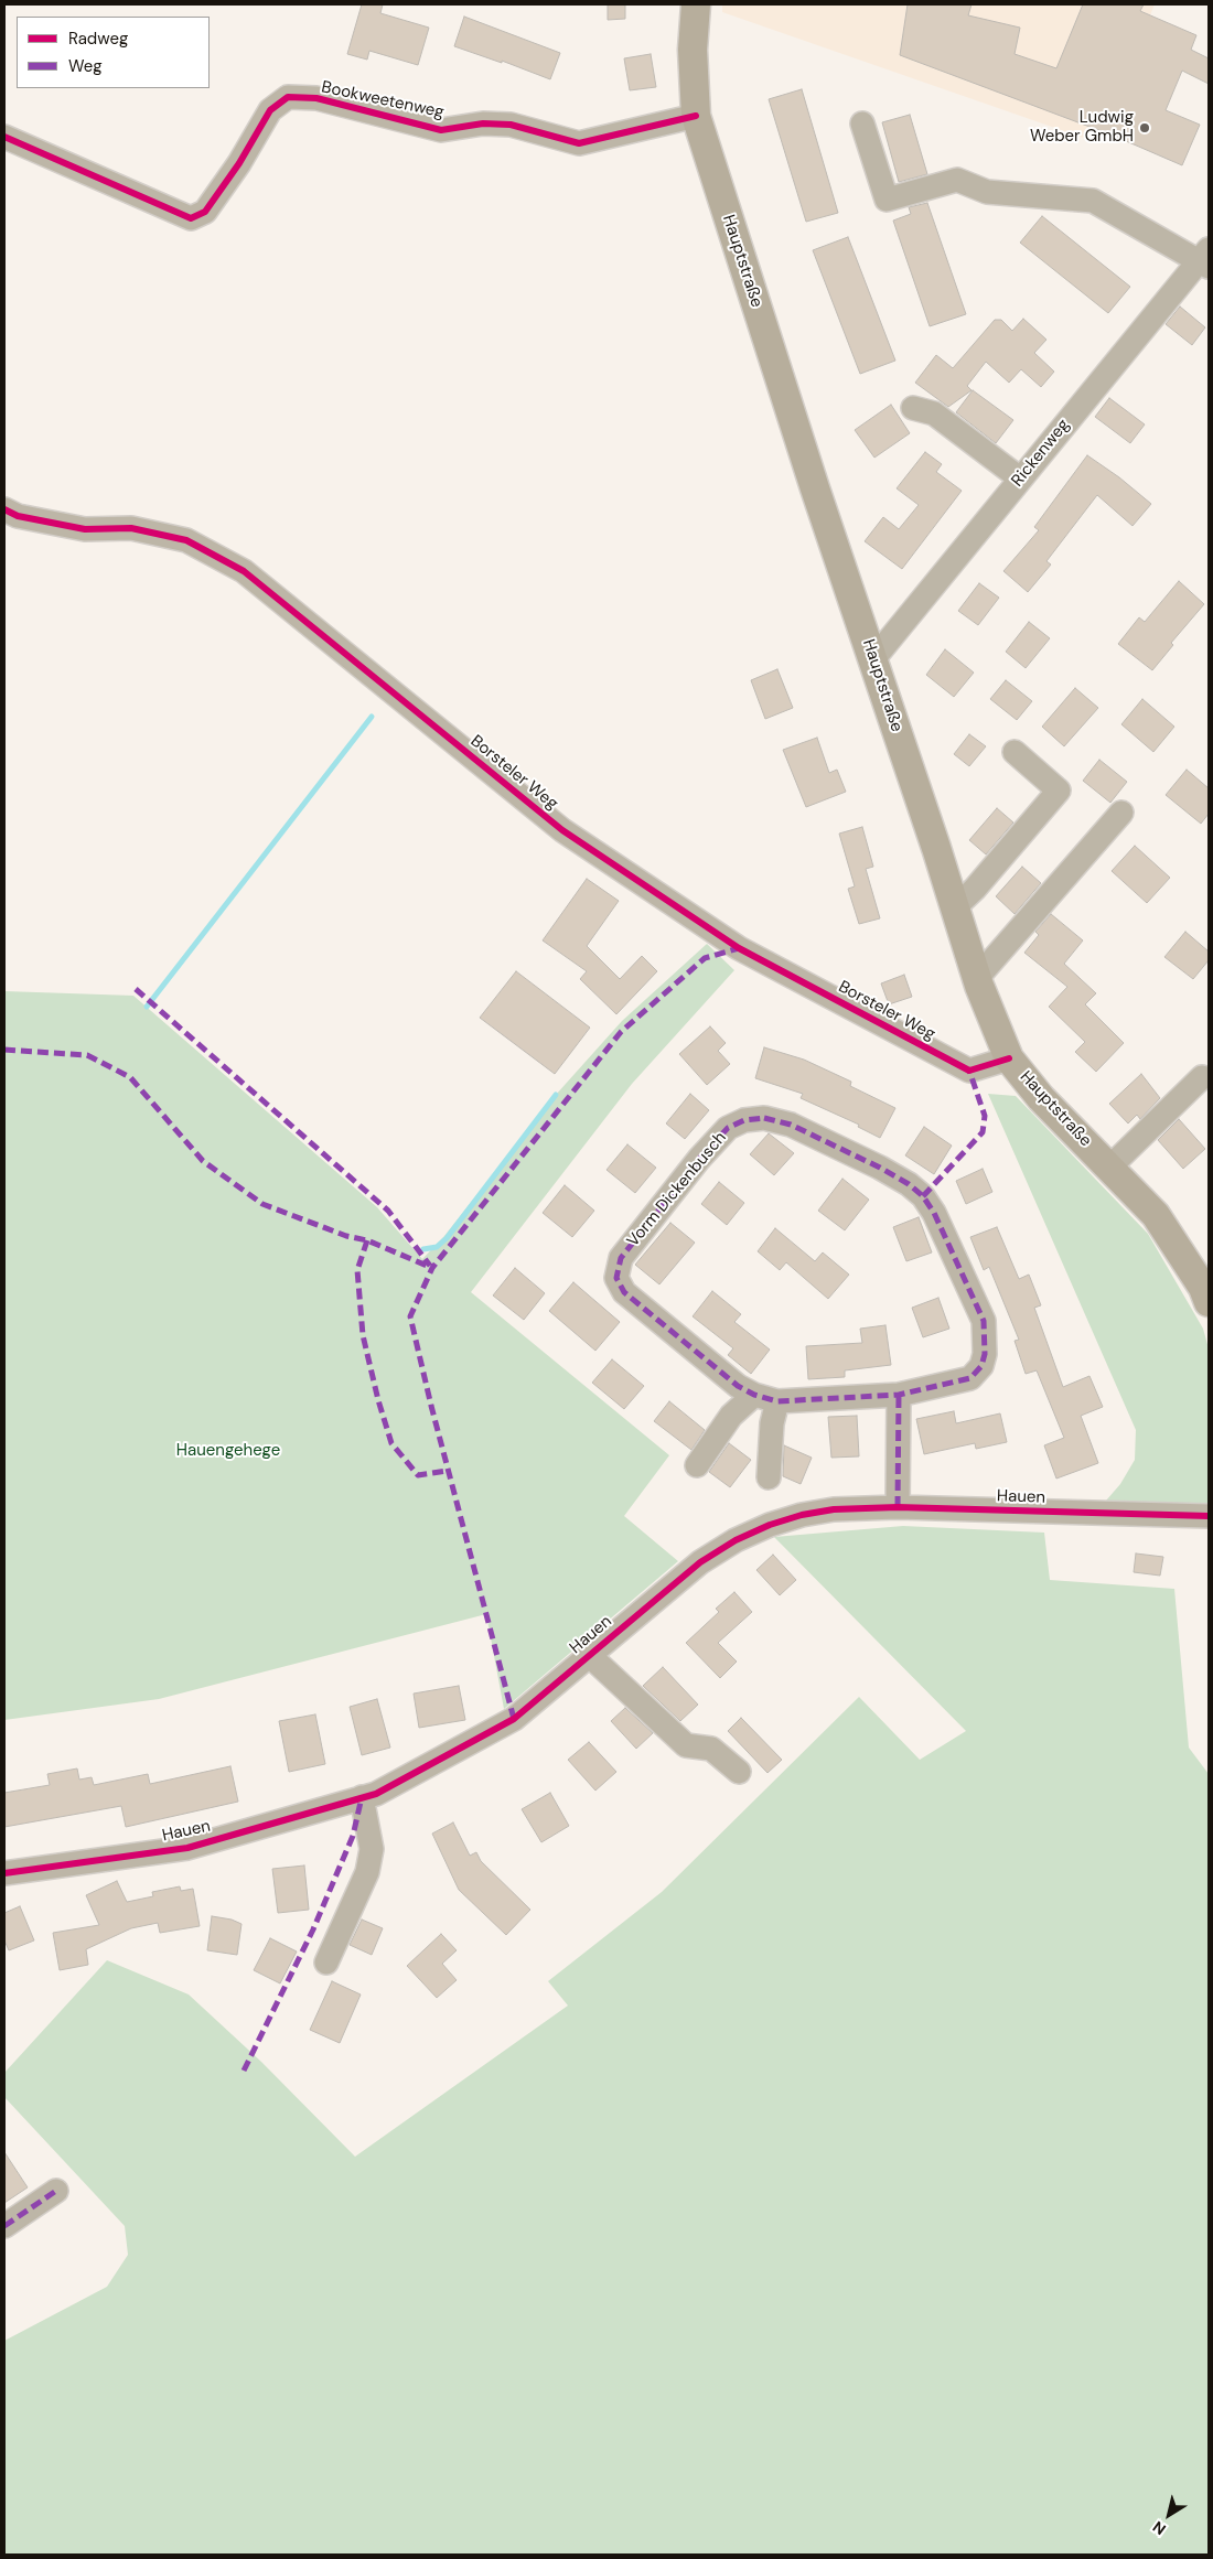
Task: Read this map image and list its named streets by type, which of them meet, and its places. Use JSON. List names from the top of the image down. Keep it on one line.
{"streets":{"main road":["Hauptstraße"],"street":["Bookweetenweg","Rickenweg","Borsteler Weg","Vorm Dickenbusch","Hauen"]},"crossings":[["Bookweetenweg","Hauptstraße"],["Hauptstraße","Rickenweg"],["Hauptstraße","Borsteler Weg"]],"parks":["Hauengehege"],"places":["Ludwig Weber GmbH"],"legend":["Radweg","Weg"],"north":"bottom left"}
